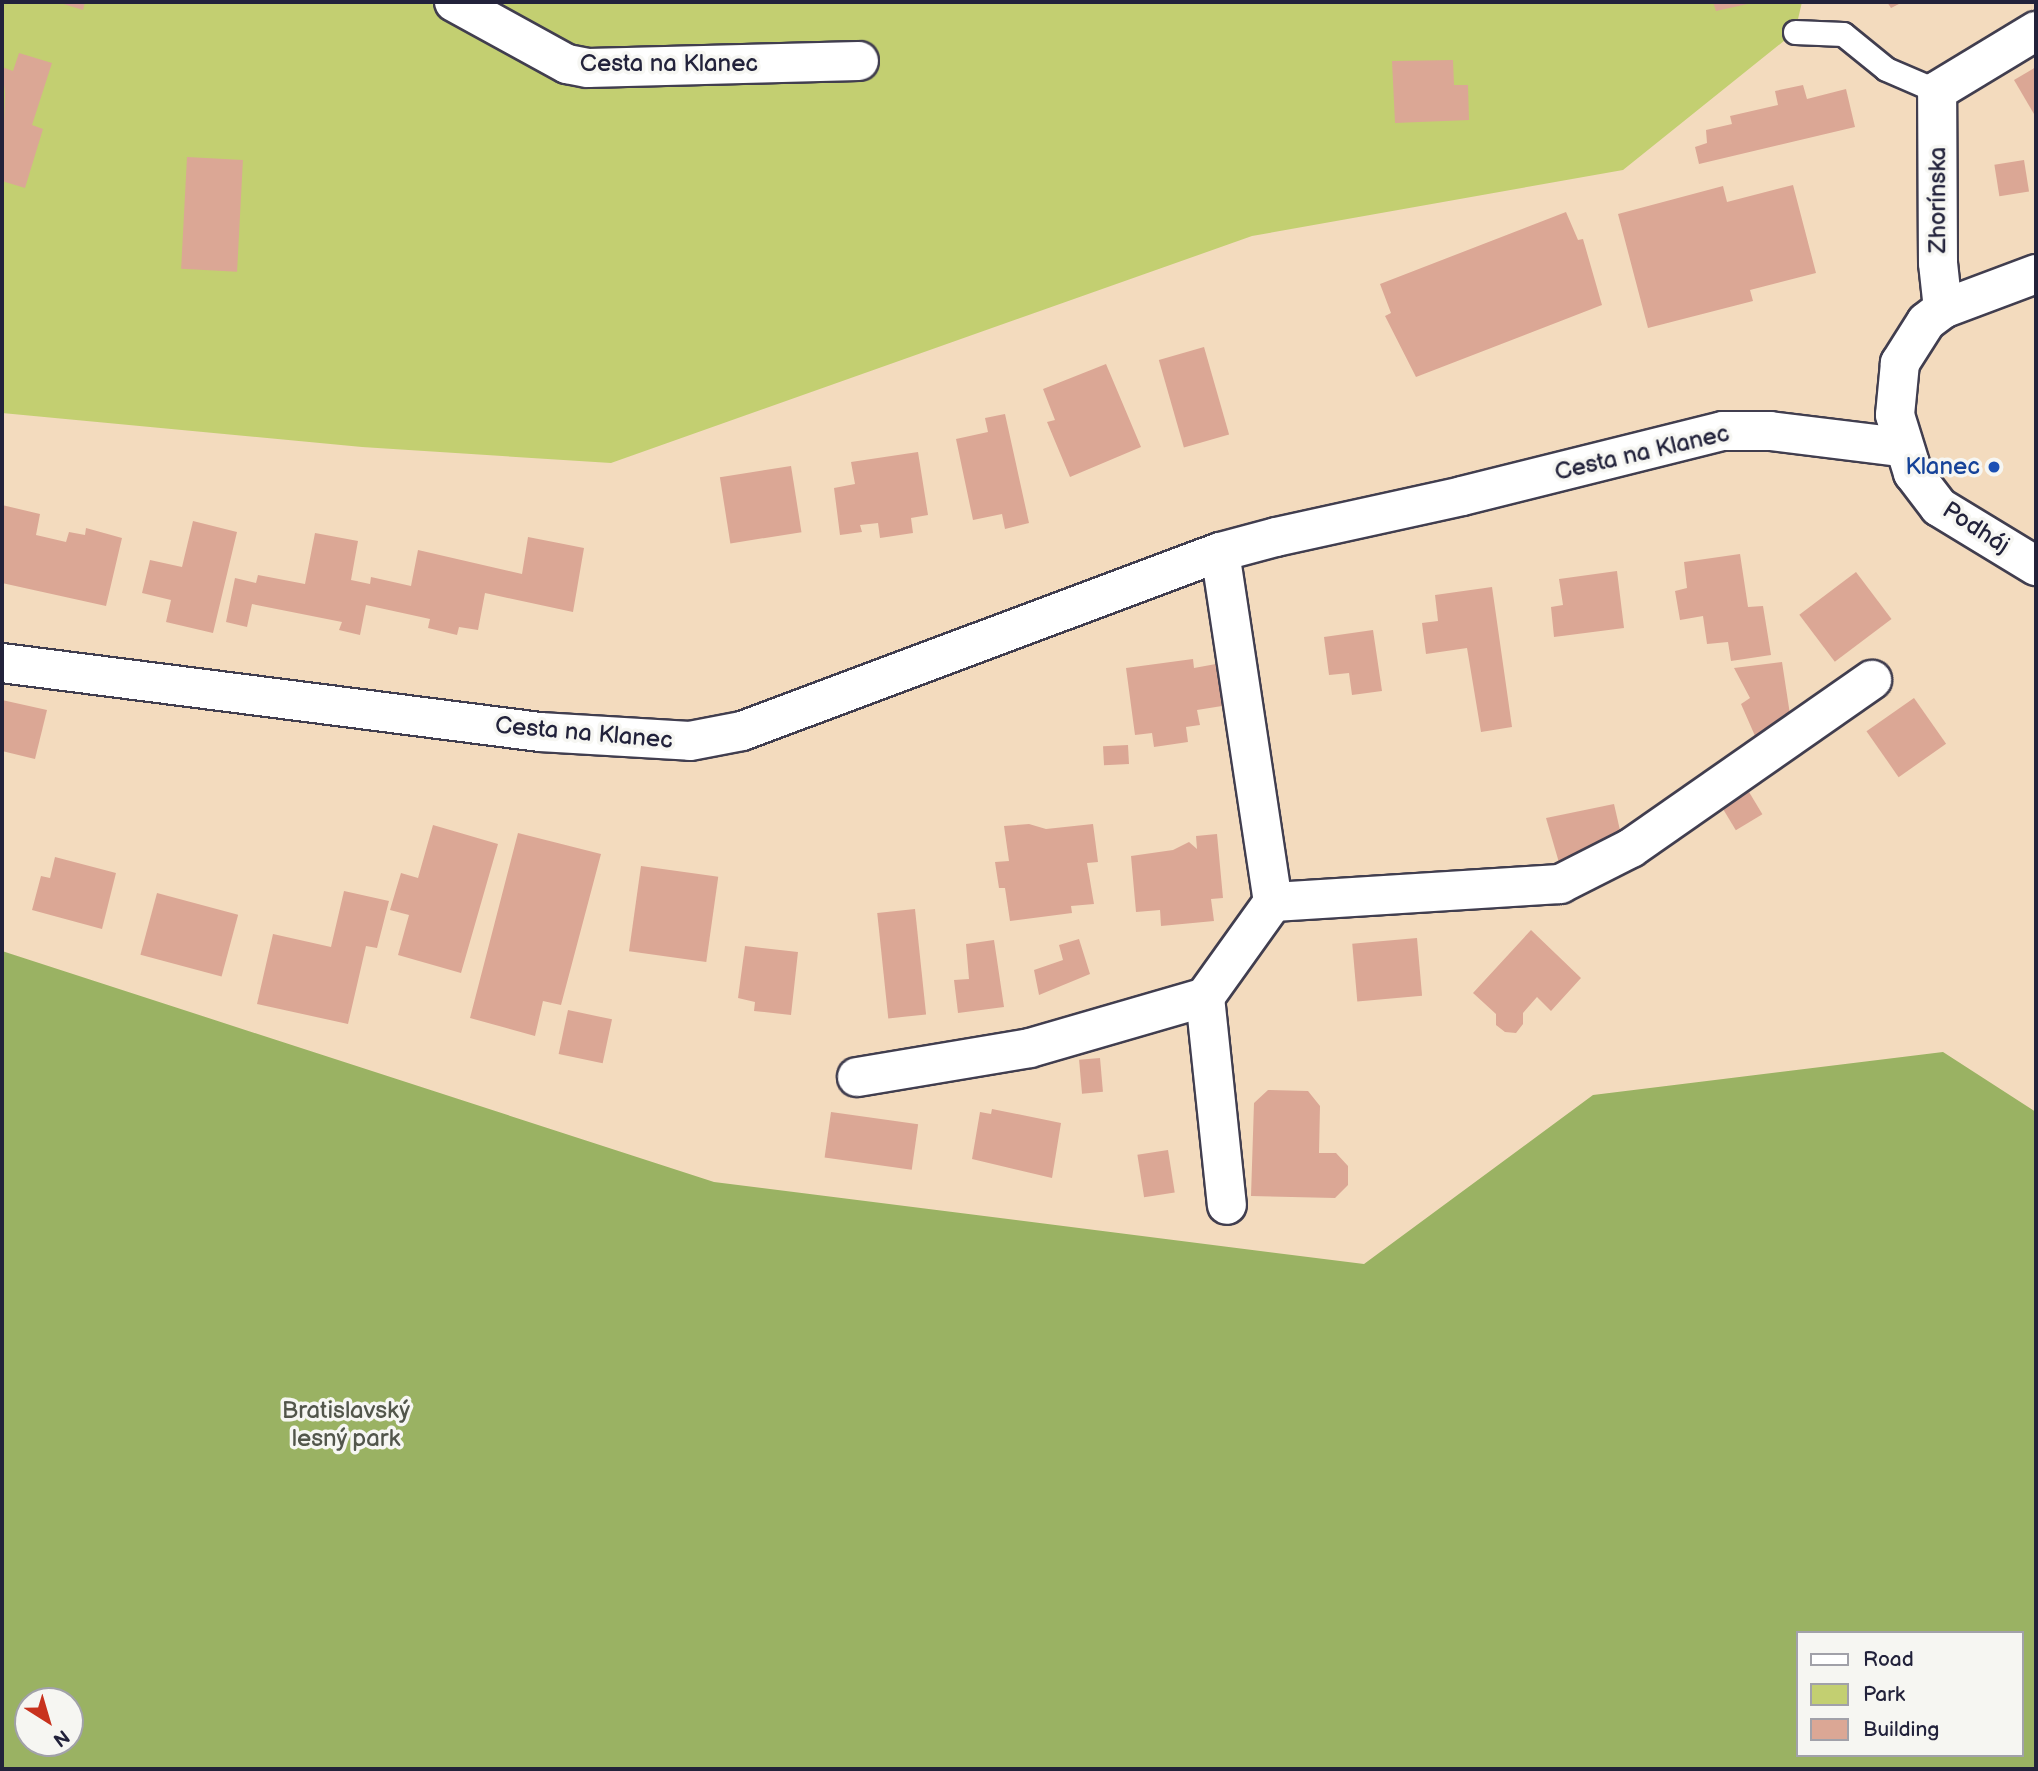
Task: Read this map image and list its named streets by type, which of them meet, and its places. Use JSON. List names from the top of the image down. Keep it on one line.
{"streets":{"street":["Cesta na Klanec","Zhorínska","Podháj"]},"crossings":[["Cesta na Klanec","Podháj"]],"parks":["Bratislavský lesný park"],"places":["Klanec"],"legend":["Road","Park","Building"],"north":"bottom right"}
